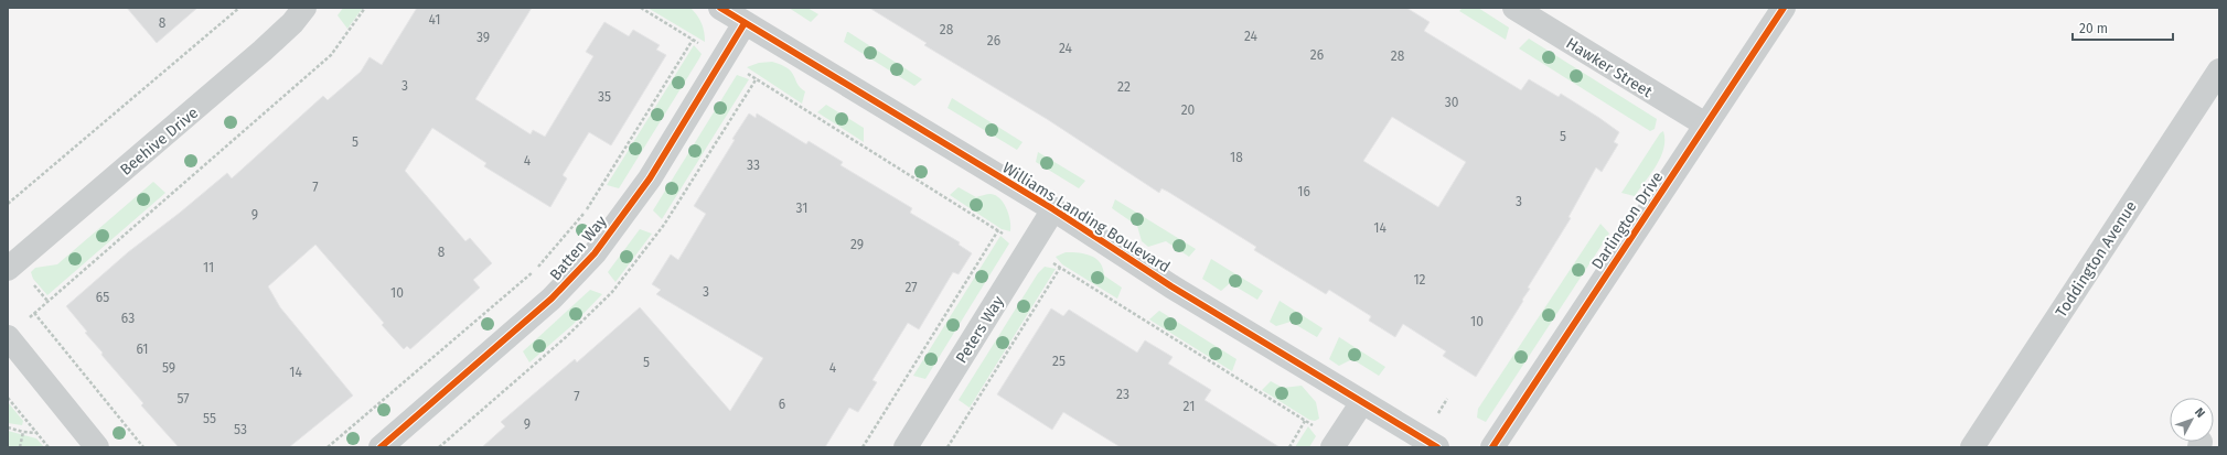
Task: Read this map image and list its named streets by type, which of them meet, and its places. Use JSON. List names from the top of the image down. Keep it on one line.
{"streets":{"street":["Hawker Street","Beehive Drive","Williams Landing Boulevard","Darlington Drive","Batten Way","Toddington Avenue","Peters Way"]},"crossings":[["Hawker Street","Darlington Drive"],["Williams Landing Boulevard","Batten Way"],["Williams Landing Boulevard","Peters Way"]],"house_numbers":["41","8","28","24","39","26","24","26","28","3","22","35","30","20","5","5","18","4","33","7","16","3","31","9","14","29","8","11","12","27","3","10","65","63","10","61","25","5","59","4","14","23","7","57","6","21","55","9","53"],"scale_bar":"20 m","north":"top right"}
